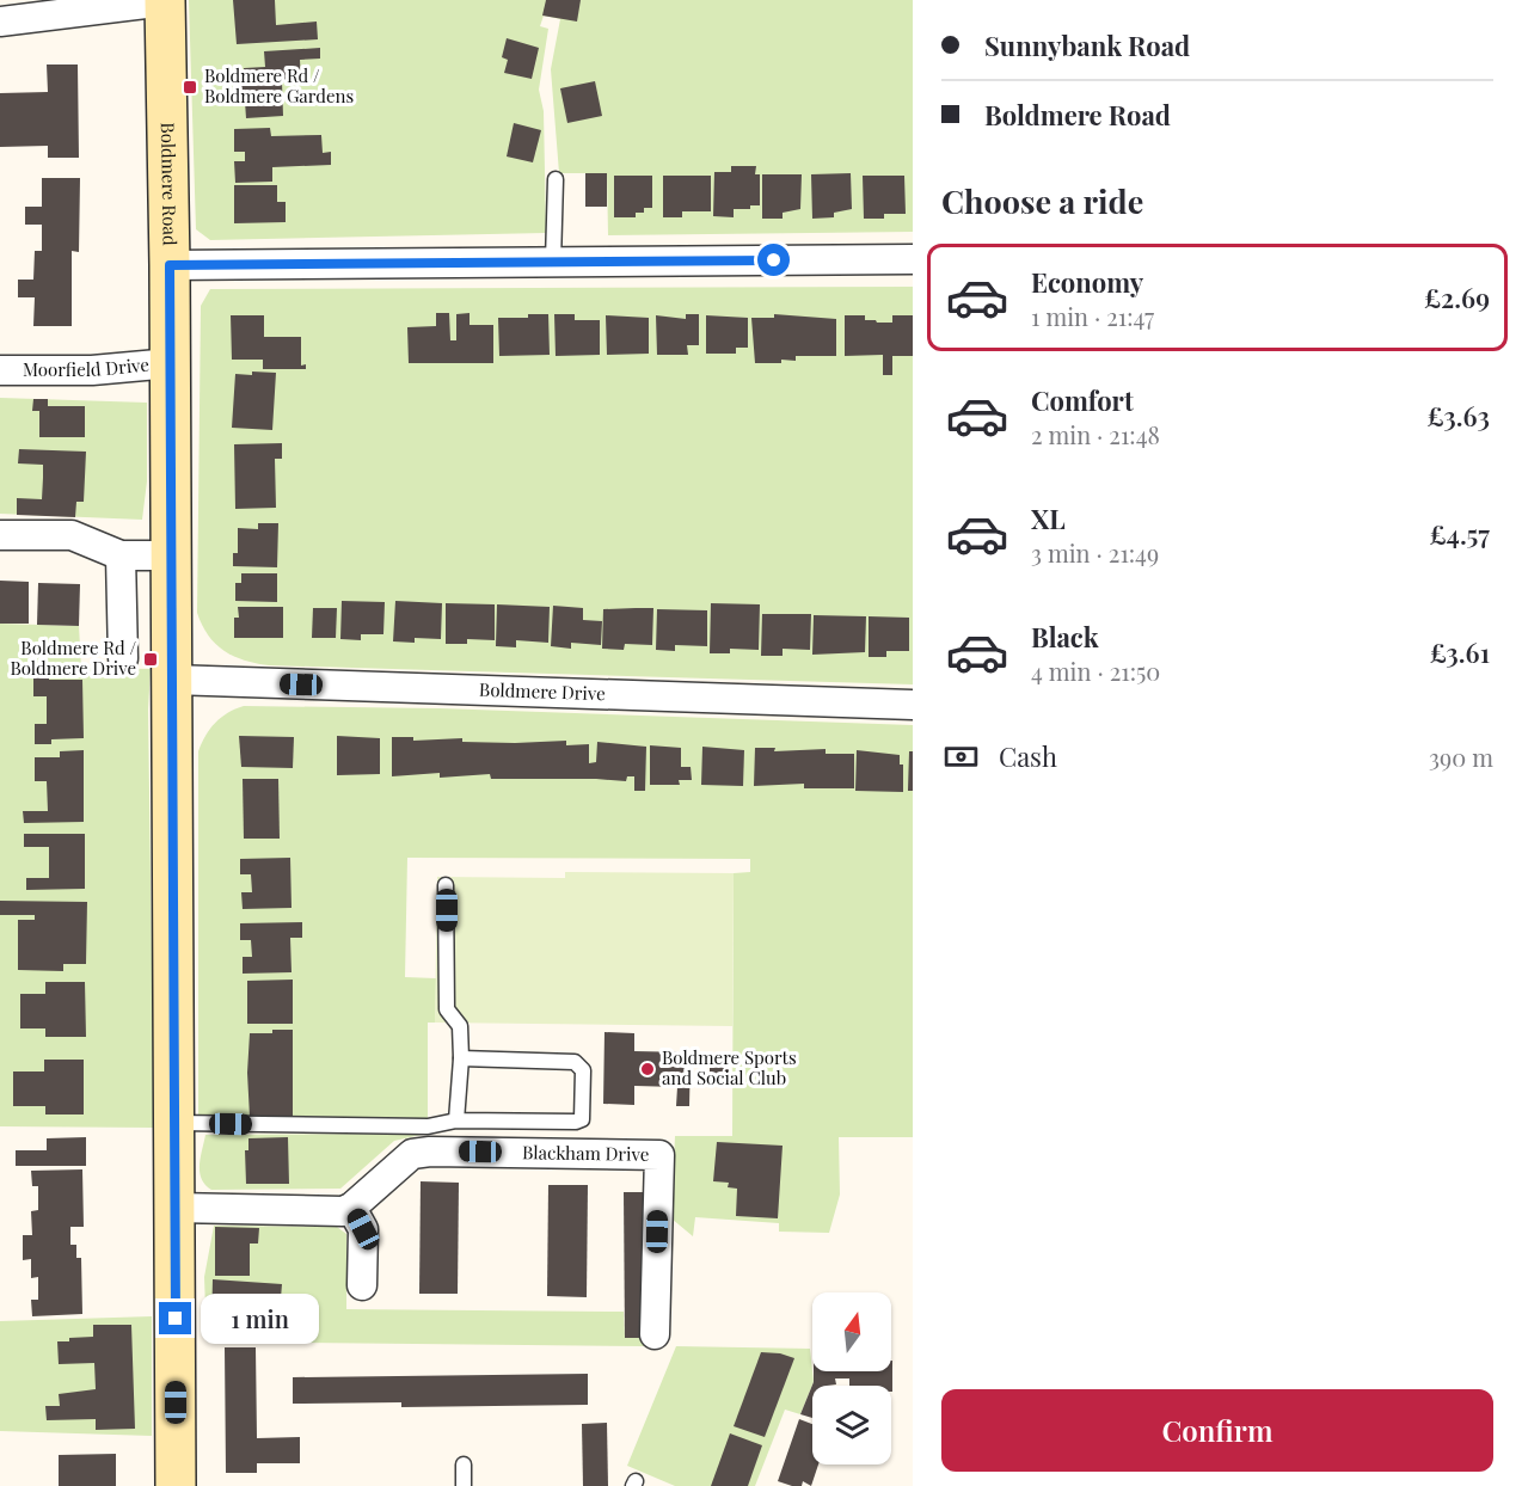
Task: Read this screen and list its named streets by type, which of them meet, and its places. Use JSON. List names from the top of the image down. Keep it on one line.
{"streets":{"main road":["Boldmere Road"],"street":["Moorfield Drive","Boldmere Drive","Blackham Drive"]},"crossings":[["Boldmere Road","Moorfield Drive"],["Boldmere Road","Boldmere Drive"]],"places":{"transit":["Boldmere Rd / Boldmere Gardens","Boldmere Rd / Boldmere Drive"],"other":["Boldmere Sports and Social Club"]},"north":"top","page":{"banner":["Sunnybank Road","Boldmere Road"],"heading":"Choose a ride","list":[{"name":"Economy","note":"1 min · 21:47","value":"£2.69"},{"name":"Comfort","note":"2 min · 21:48","value":"£3.63"},{"name":"XL","note":"3 min · 21:49","value":"£4.57"},{"name":"Black","note":"4 min · 21:50","value":"£3.61"}],"pay":["Cash","390 m"],"bubble":"1 min","buttons":"Confirm"}}
